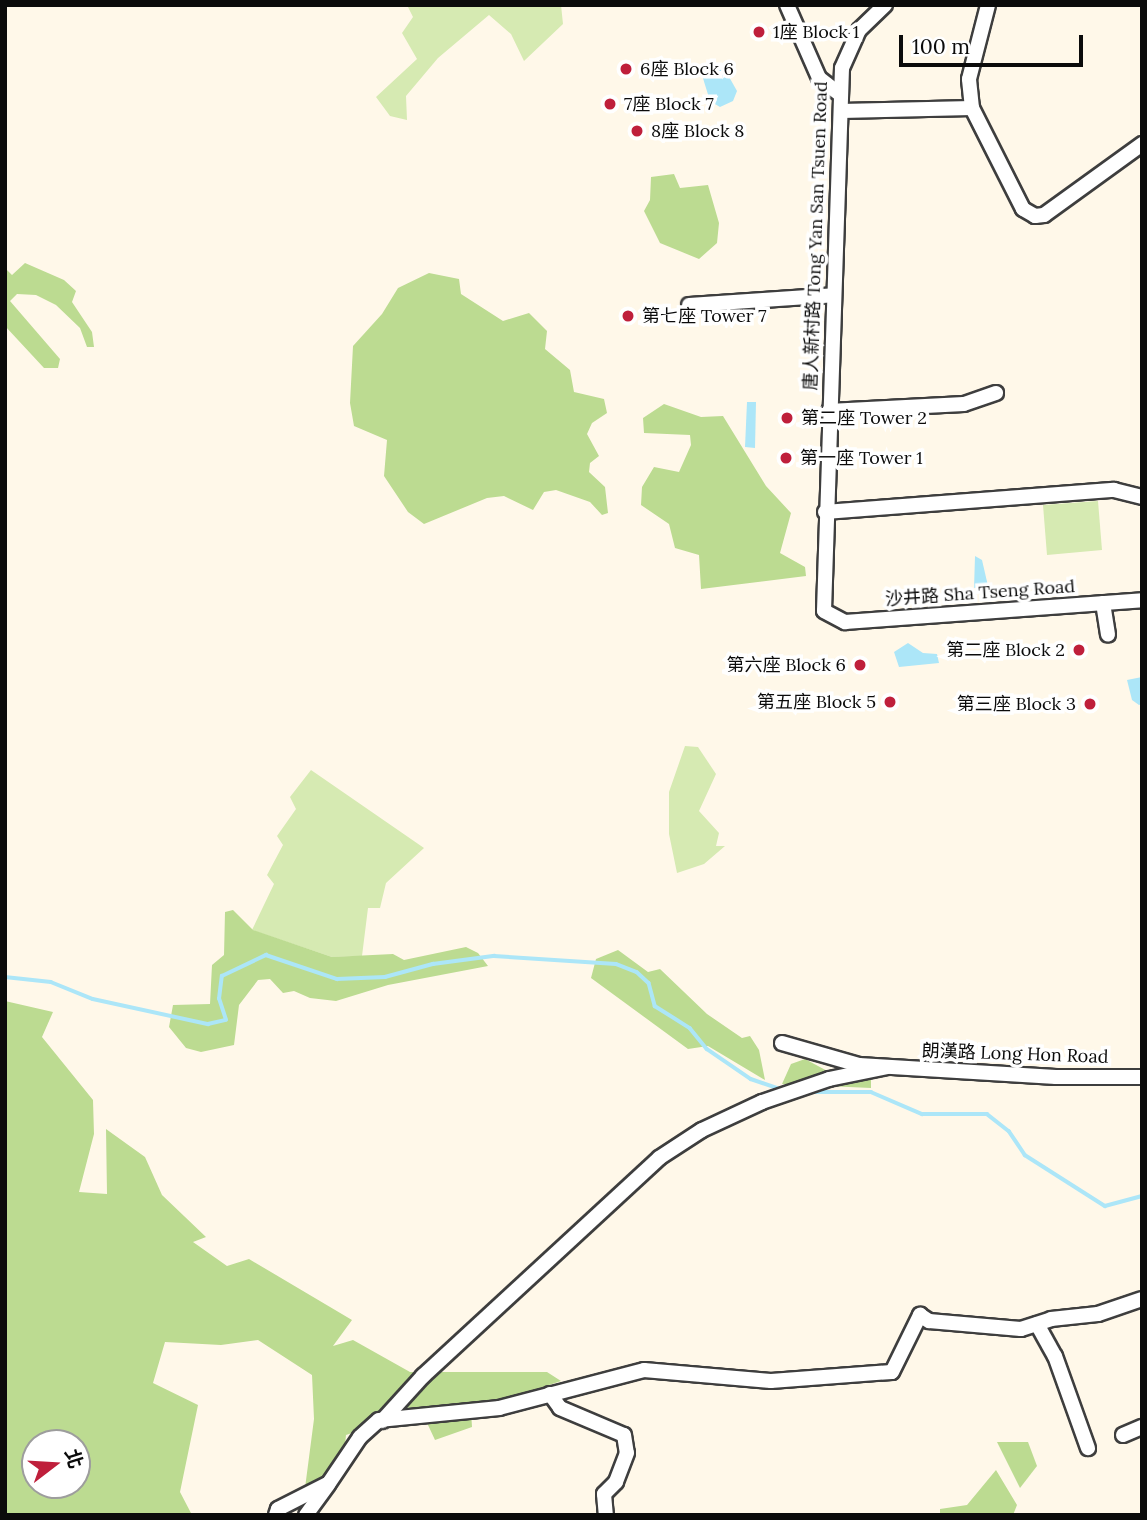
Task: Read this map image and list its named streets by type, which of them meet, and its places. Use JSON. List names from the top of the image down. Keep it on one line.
{"streets":{"street":["唐人新村路 Tong Yan San Tsuen Road","沙井路 Sha Tseng Road","朗漢路 Long Hon Road"]},"crossings":[["唐人新村路 Tong Yan San Tsuen Road","沙井路 Sha Tseng Road"]],"places":["1座 Block 1","6座 Block 6","7座 Block 7","8座 Block 8","第七座 Tower 7","第二座 Tower 2","第一座 Tower 1","第二座 Block 2","第六座 Block 6","第五座 Block 5","第三座 Block 3"],"scale_bar":"100 m","north":"right"}
